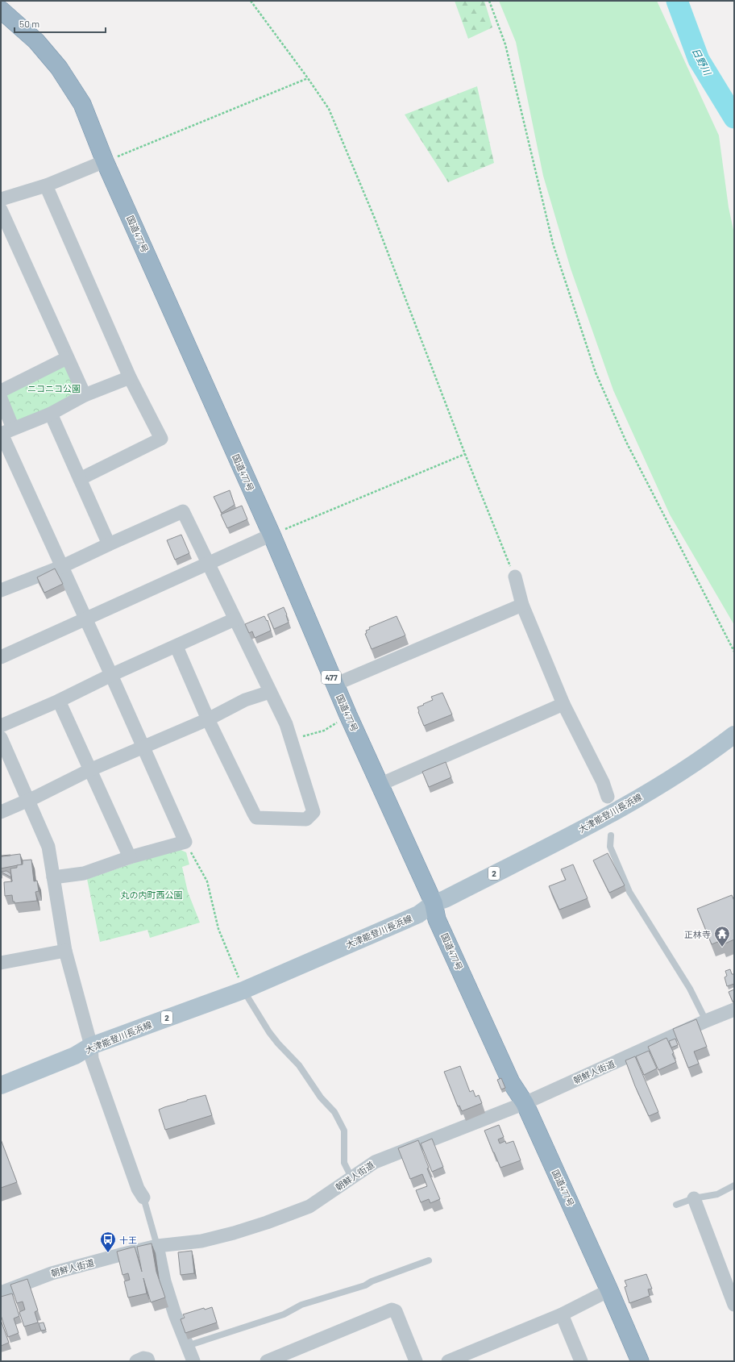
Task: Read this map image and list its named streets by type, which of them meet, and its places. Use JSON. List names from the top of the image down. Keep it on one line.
{"streets":{"highway":["国道477号","477"],"main road":["大津能登川長浜線","2"],"street":["朝鮮人街道"]},"crossings":[["国道477号","大津能登川長浜線"],["国道477号","朝鮮人街道"]],"water":["日野川"],"parks":["ニコニコ公園","丸の内町西公園"],"places":{"temple":["正林寺"],"bus stop":["十王"]},"scale_bar":"50 m"}
